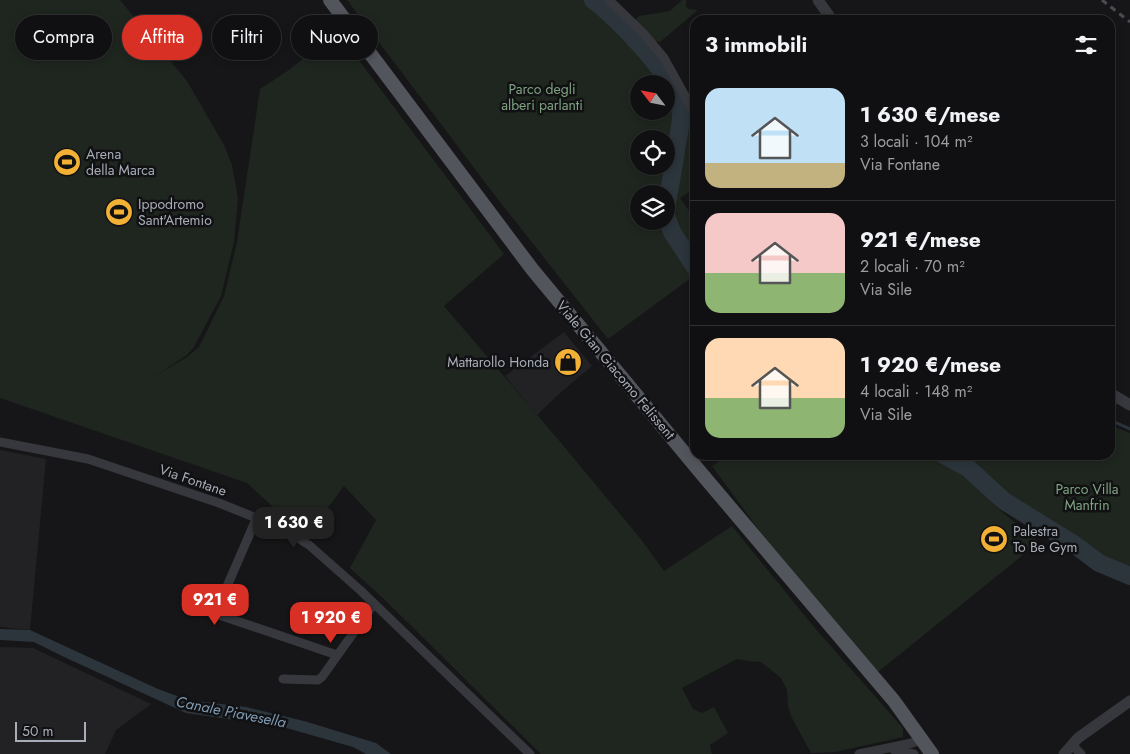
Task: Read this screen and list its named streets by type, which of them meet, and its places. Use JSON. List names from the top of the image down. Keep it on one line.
{"streets":{"main road":["Viale Gian Giacomo Felissent"],"street":["Via Fontane"]},"water":["Canale Piavesella"],"parks":["Parco degli alberi parlanti","Parco Villa Manfrin"],"places":{"sports":["Arena della Marca","Ippodromo Sant'Artemio","Palestra To Be Gym"],"shop":["Mattarollo Honda"]},"scale_bar":"50 m","north":"top left","page":{"chip":["Compra","Affitta","Filtri","Nuovo"],"heading":"3 immobili","list":[{"name":"1 630 €/mese","note":"3 locali · 104 m² · Via Fontane"},{"name":"921 €/mese","note":"2 locali · 70 m² · Via Sile"},{"name":"1 920 €/mese","note":"4 locali · 148 m² · Via Sile"}],"price":["1 630 €","921 €","1 920 €"],"scale":"50 m"}}
